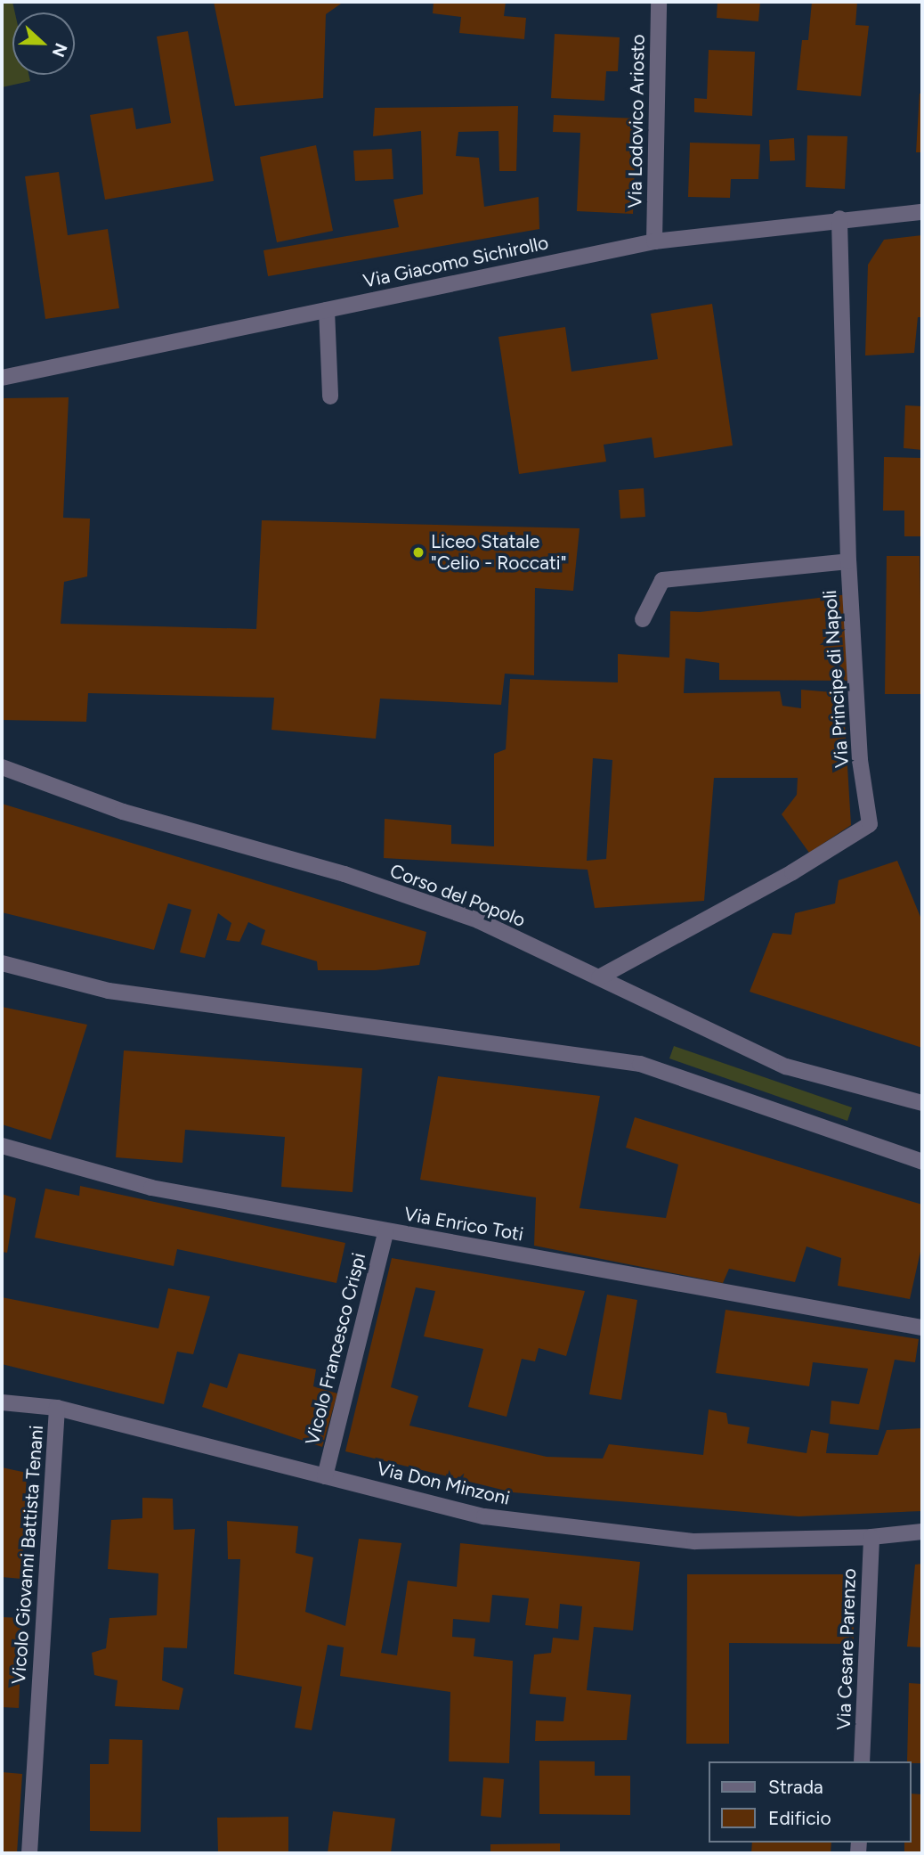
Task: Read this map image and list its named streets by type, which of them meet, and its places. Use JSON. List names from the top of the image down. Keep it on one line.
{"streets":{"street":["Via Lodovico Ariosto","Via Giacomo Sichirollo","Via Principe di Napoli","Corso del Popolo","Via Enrico Toti","Vicolo Francesco Crispi","Via Don Minzoni","Vicolo Giovanni Battista Tenani","Via Cesare Parenzo"]},"crossings":[["Via Lodovico Ariosto","Via Giacomo Sichirollo"],["Via Giacomo Sichirollo","Via Principe di Napoli"],["Via Principe di Napoli","Corso del Popolo"],["Via Enrico Toti","Vicolo Francesco Crispi"],["Vicolo Francesco Crispi","Via Don Minzoni"],["Via Don Minzoni","Vicolo Giovanni Battista Tenani"],["Via Don Minzoni","Via Cesare Parenzo"]],"places":["Liceo Statale \"Celio - Roccati\""],"legend":["Strada","Edificio"],"north":"right"}
